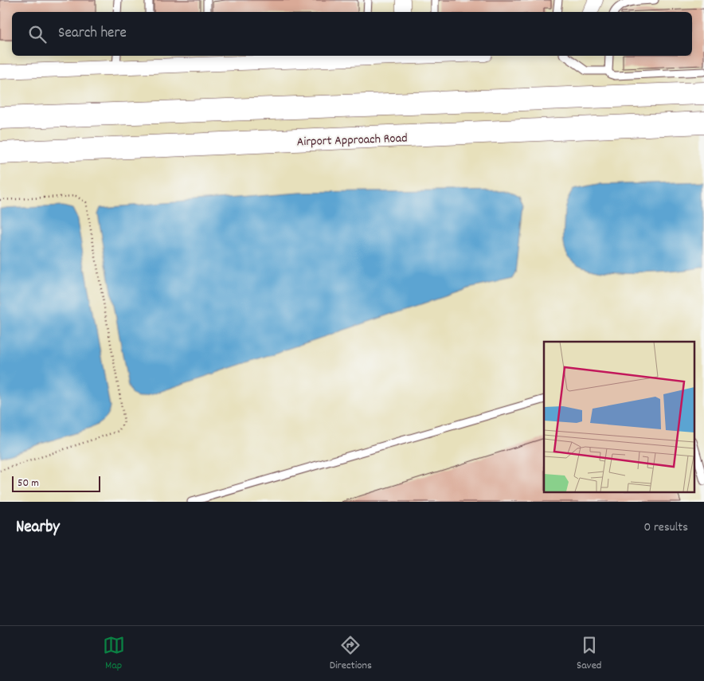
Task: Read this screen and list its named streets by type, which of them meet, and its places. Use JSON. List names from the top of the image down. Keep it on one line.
{"streets":{"main road":["Airport Approach Road"]},"scale_bar":"50 m","page":{"search":"Search here","scale":"50 m","heading":["Nearby","0 results"],"nav":["Map","Directions","Saved"]}}
